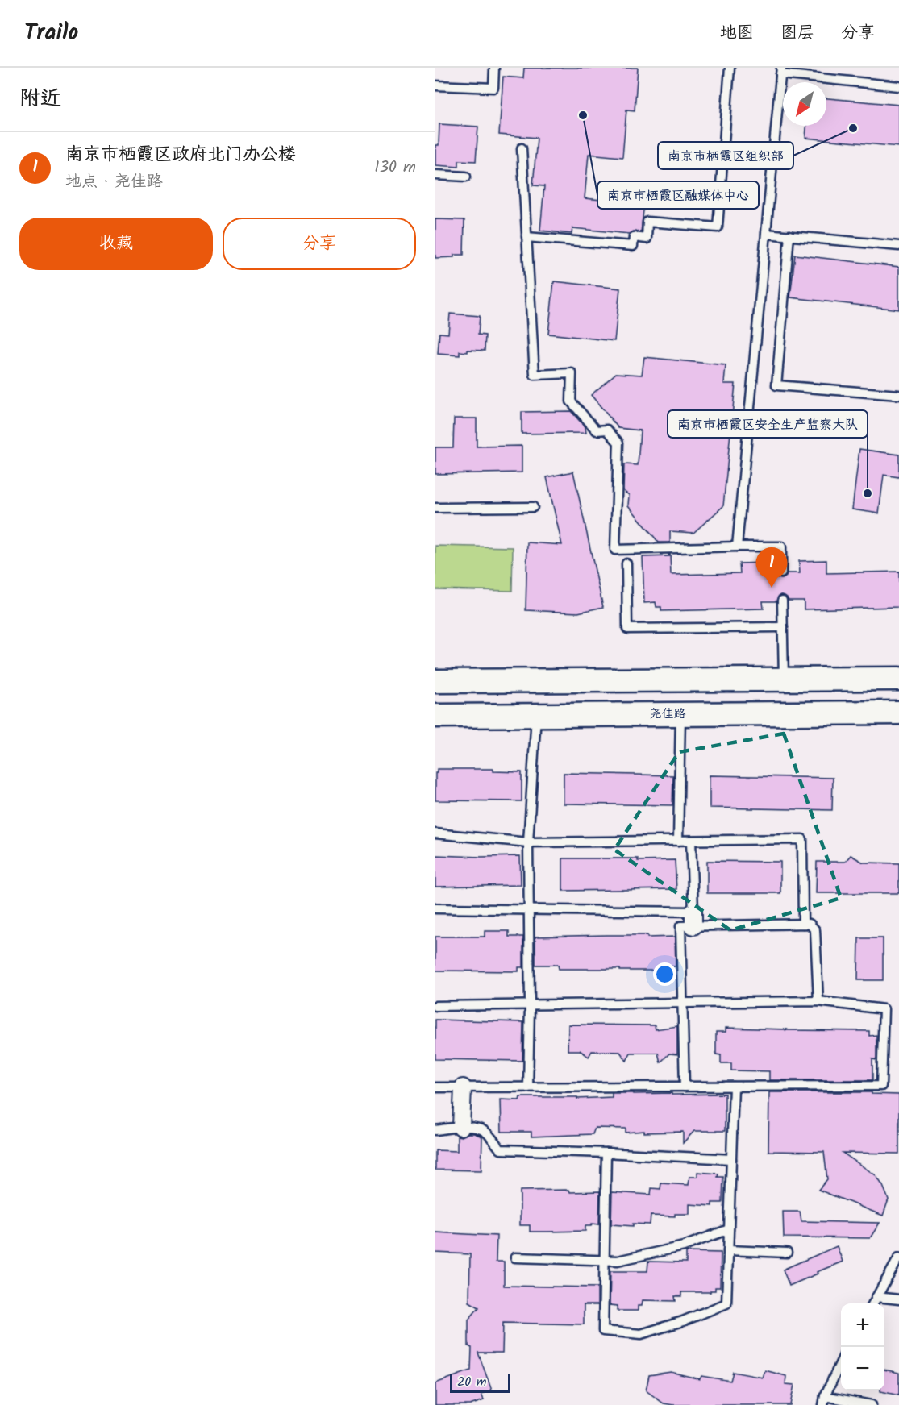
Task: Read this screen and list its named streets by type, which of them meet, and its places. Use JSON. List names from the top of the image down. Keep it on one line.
{"streets":{"main road":["尧佳路"]},"places":["南京市栖霞区融媒体中心","南京市栖霞区组织部","南京市栖霞区安全生产监察大队"],"scale_bar":"20 m","north":"bottom left","page":{"header":"Trailo","nav":["地图","图层","分享"],"heading":"附近","list":[{"mark":"1","name":"南京市栖霞区政府北门办公楼","note":"地点 · 尧佳路","value":"130 m"}],"buttons":["收藏","分享"],"pins":"1","map_buttons":["+","−"],"scale":"20 m"}}
